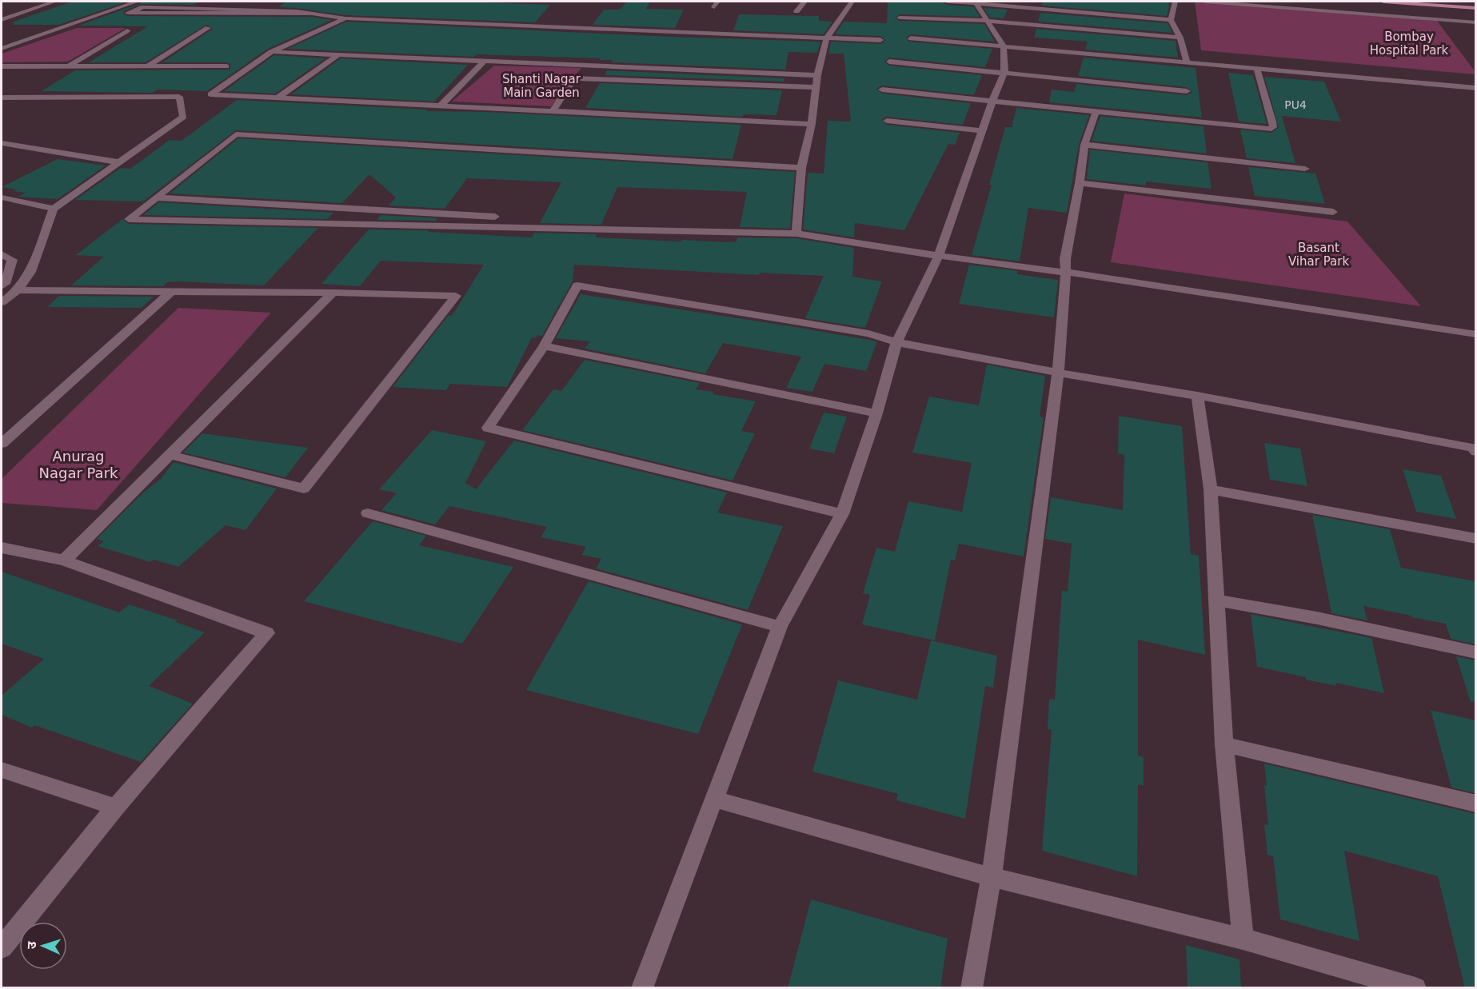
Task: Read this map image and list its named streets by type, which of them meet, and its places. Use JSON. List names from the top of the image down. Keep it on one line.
{"parks":["Bombay Hospital Park","Shanti Nagar Main Garden","Basant Vihar Park","Anurag Nagar Park"],"house_numbers":["PU4"],"north":"left"}
